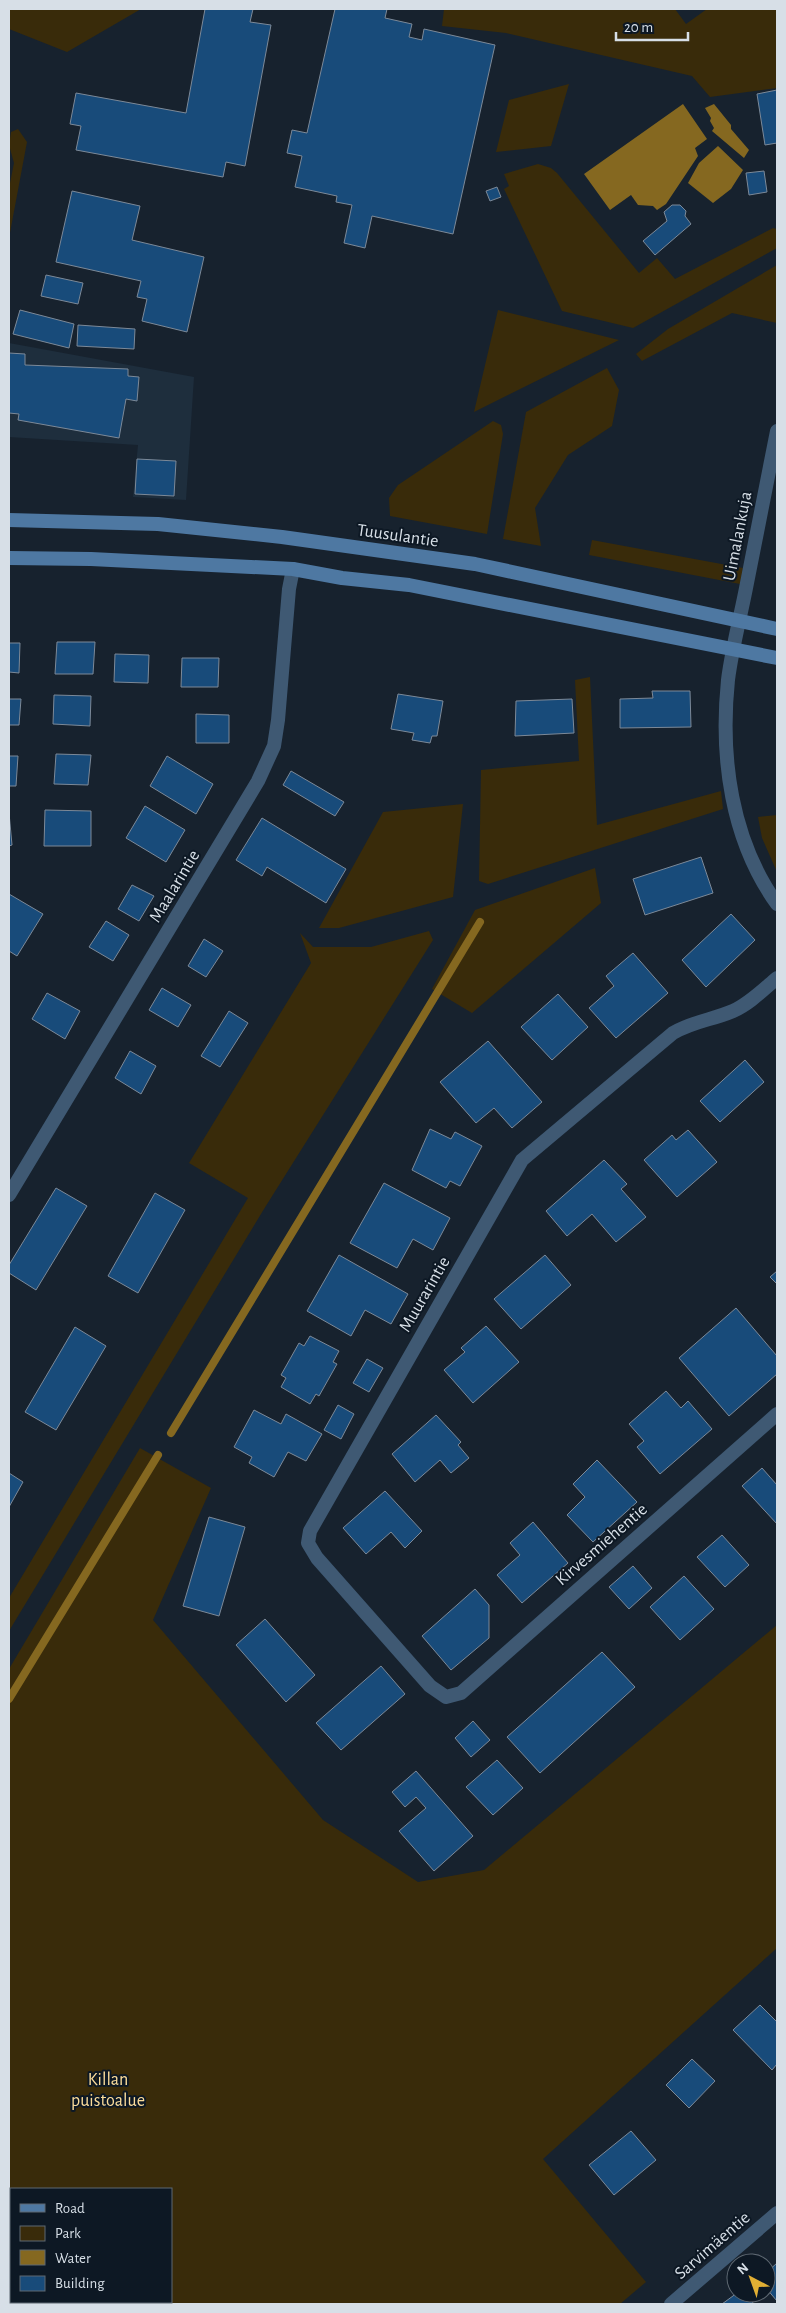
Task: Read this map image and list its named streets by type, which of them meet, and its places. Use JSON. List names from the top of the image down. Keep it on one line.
{"streets":{"main road":["Tuusulantie"],"street":["Uimalankuja","Maalarintie","Muurarintie","Kirvesmiehentie","Sarvimäentie"]},"crossings":[["Tuusulantie","Uimalankuja"],["Muurarintie","Kirvesmiehentie"]],"parks":["Killan puistoalue"],"legend":["Road","Park","Water","Building"],"scale_bar":"20 m","north":"top left"}
